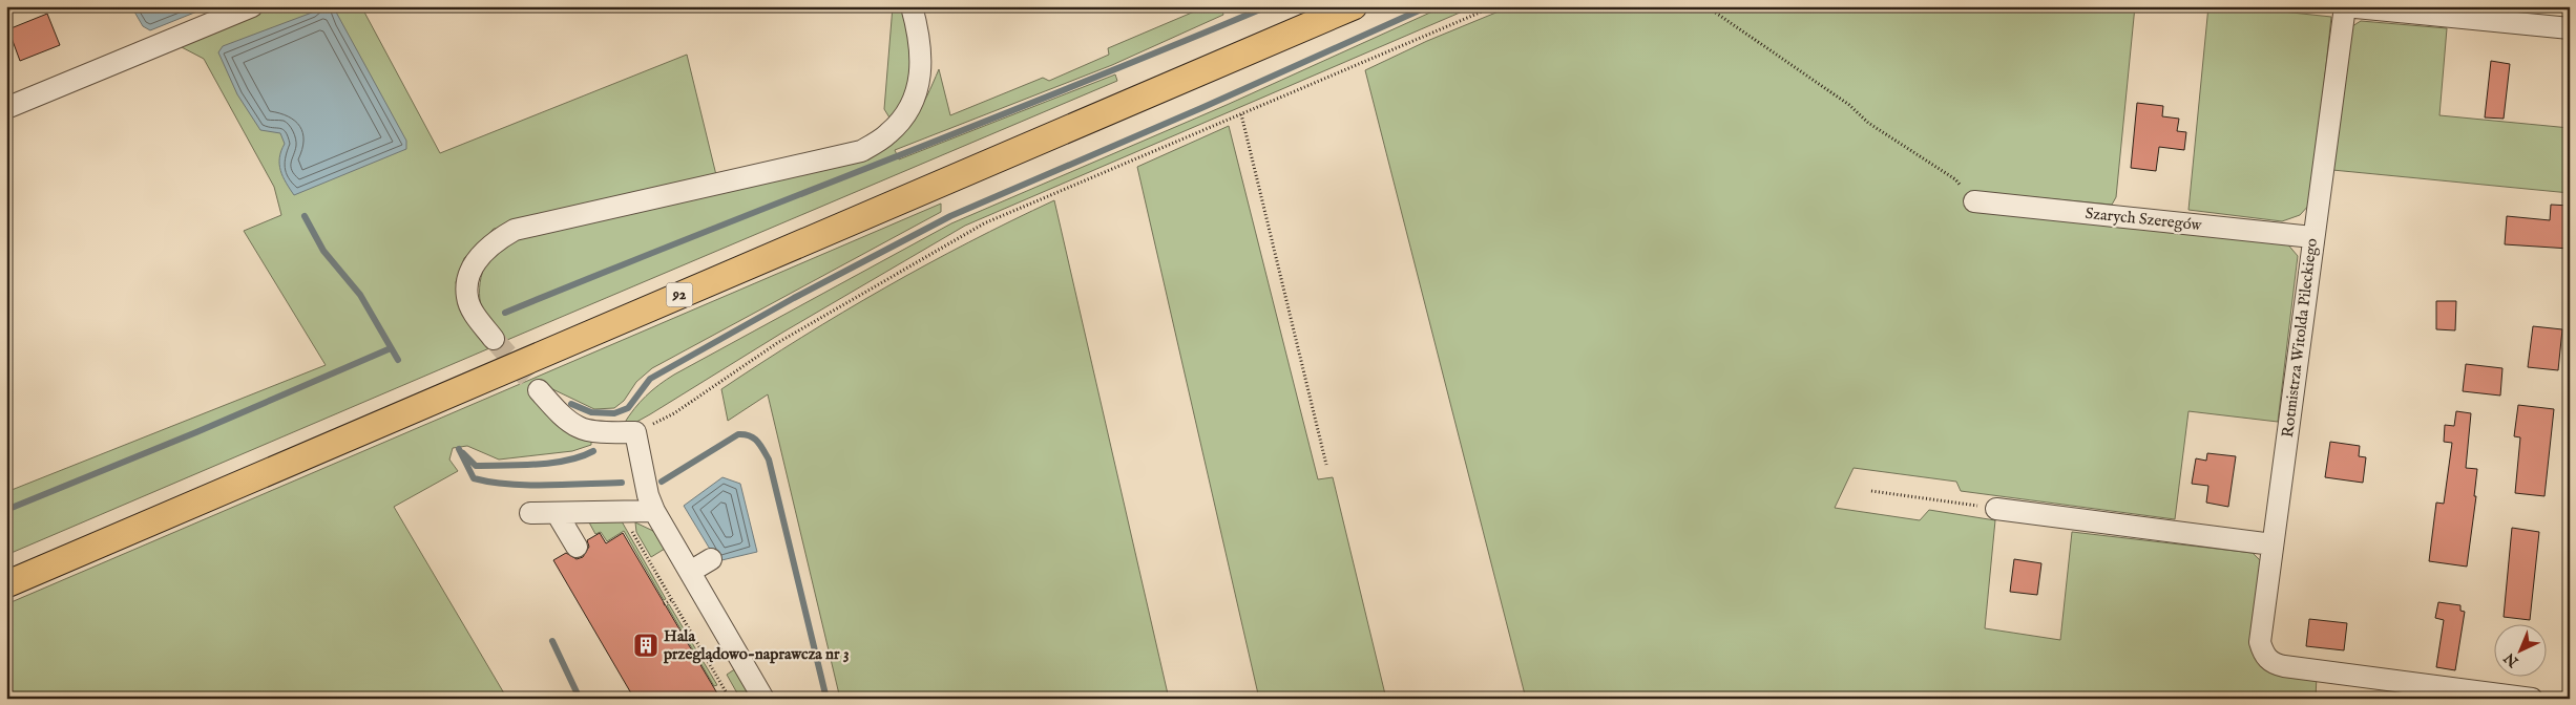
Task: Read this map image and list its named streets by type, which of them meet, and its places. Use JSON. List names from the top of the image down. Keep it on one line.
{"streets":{"main road":["92"],"street":["Szarych Szeregów","Rotmistrza Witolda Pileckiego"]},"crossings":[["Szarych Szeregów","Rotmistrza Witolda Pileckiego"]],"places":{"building":["Hala przeglądowo-naprawcza nr 3"]},"north":"bottom left"}
